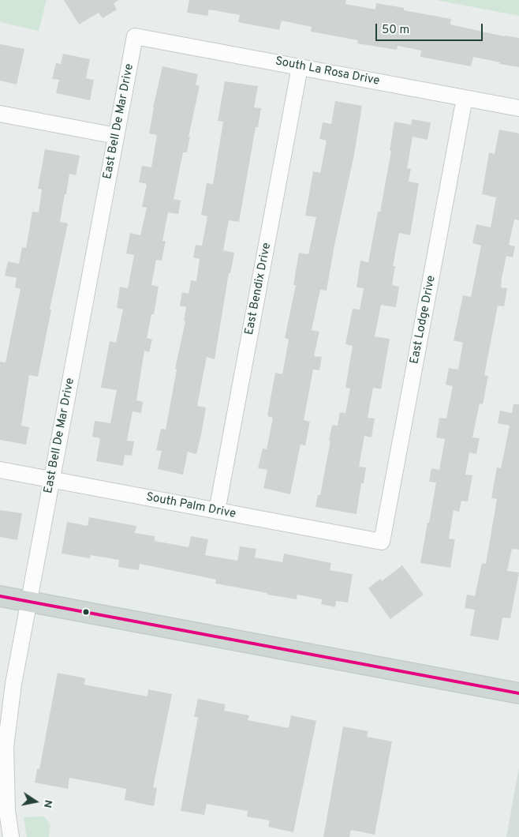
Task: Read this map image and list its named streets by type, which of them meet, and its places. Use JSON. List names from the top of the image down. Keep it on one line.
{"streets":{"street":["South La Rosa Drive","East Bell De Mar Drive","East Bendix Drive","East Lodge Drive","South Palm Drive"]},"crossings":[["South La Rosa Drive","East Bell De Mar Drive"],["South La Rosa Drive","East Bendix Drive"],["South La Rosa Drive","East Lodge Drive"],["East Bell De Mar Drive","South Palm Drive"],["East Bendix Drive","South Palm Drive"],["East Lodge Drive","South Palm Drive"]],"scale_bar":"50 m","north":"right"}
